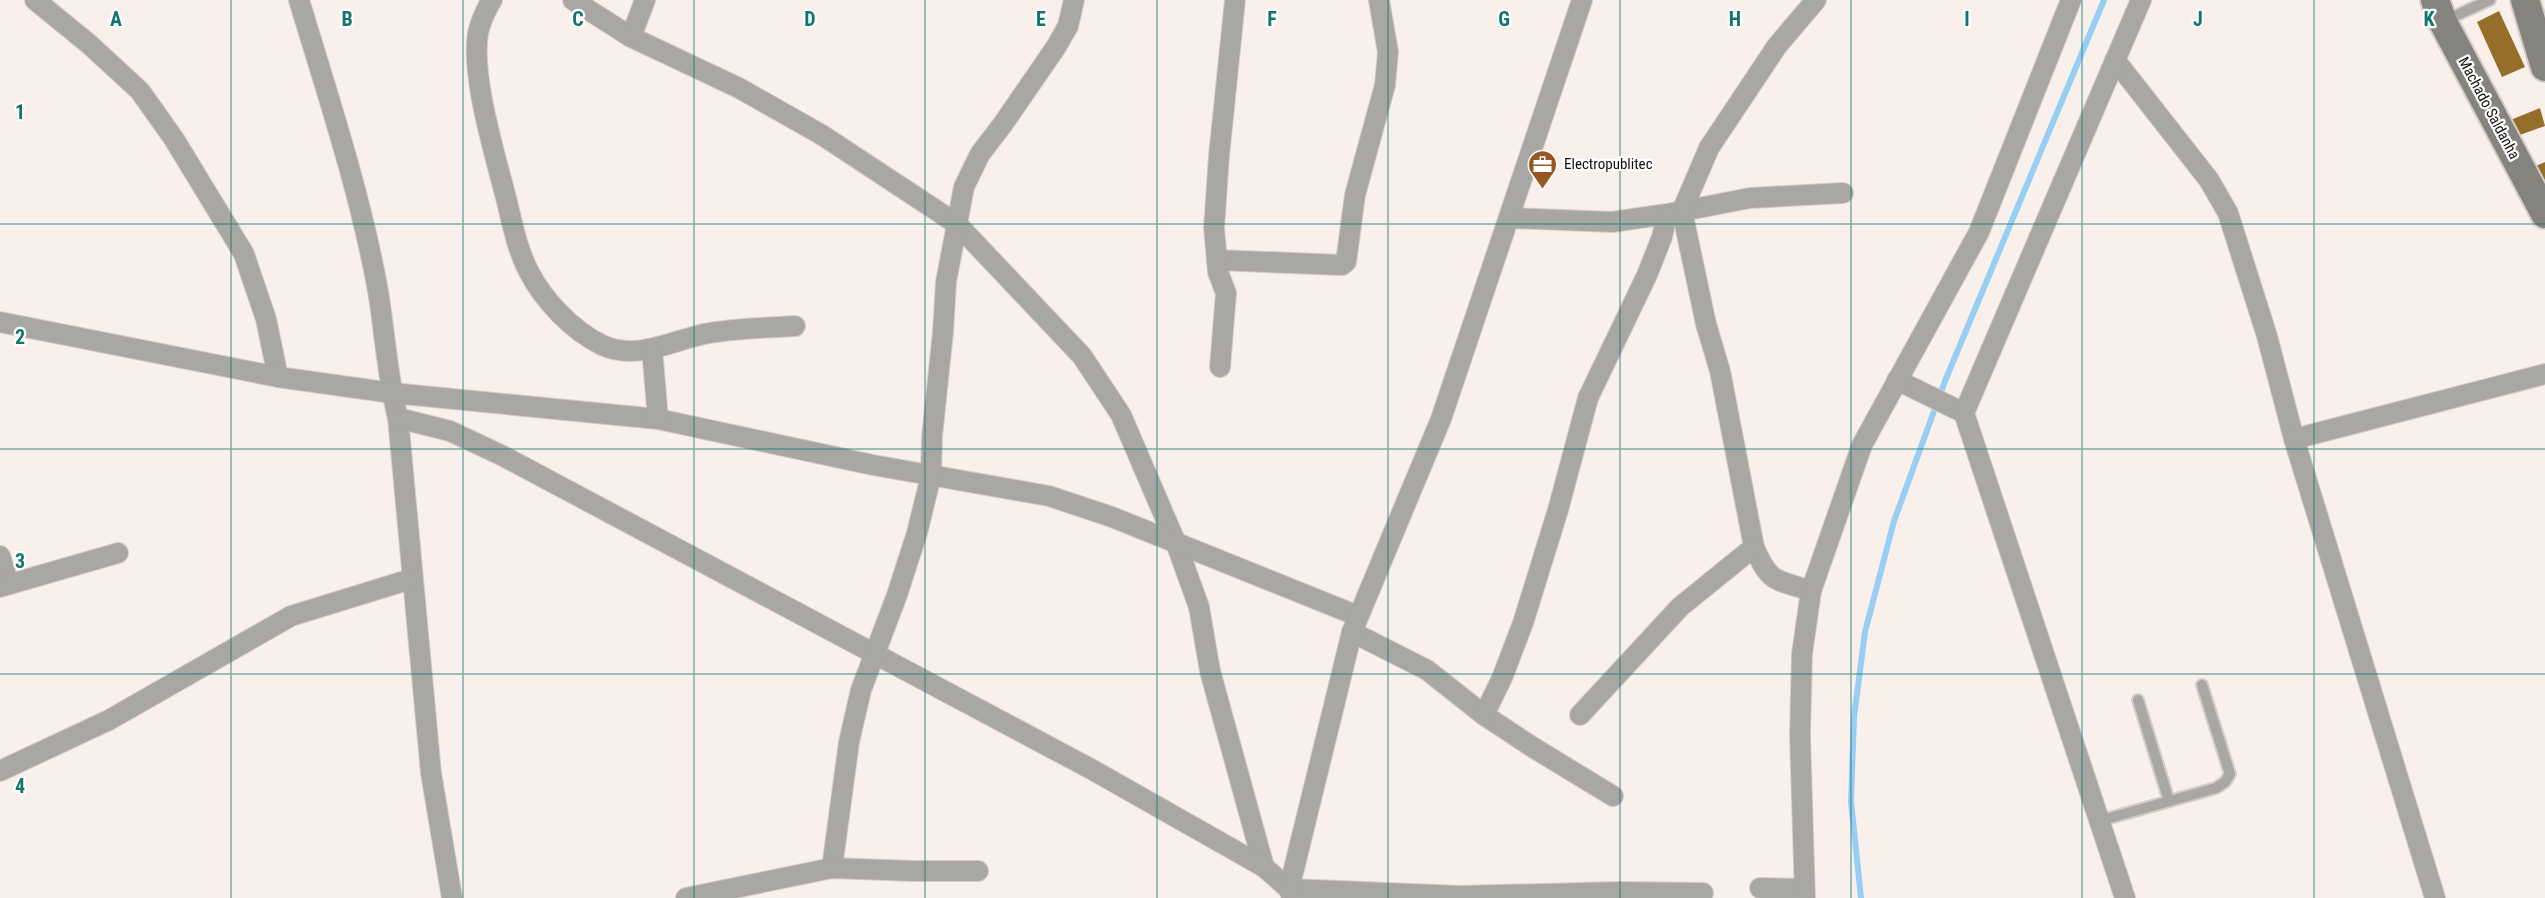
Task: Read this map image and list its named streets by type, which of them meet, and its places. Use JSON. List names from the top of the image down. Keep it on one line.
{"streets":{"street":["Machado Saldanha"]},"places":{"office":["Electropublitec"]},"grid":{"columns":["A","B","C","D","E","F","G","H","I","J","K"],"rows":["1","2","3","4"]}}
